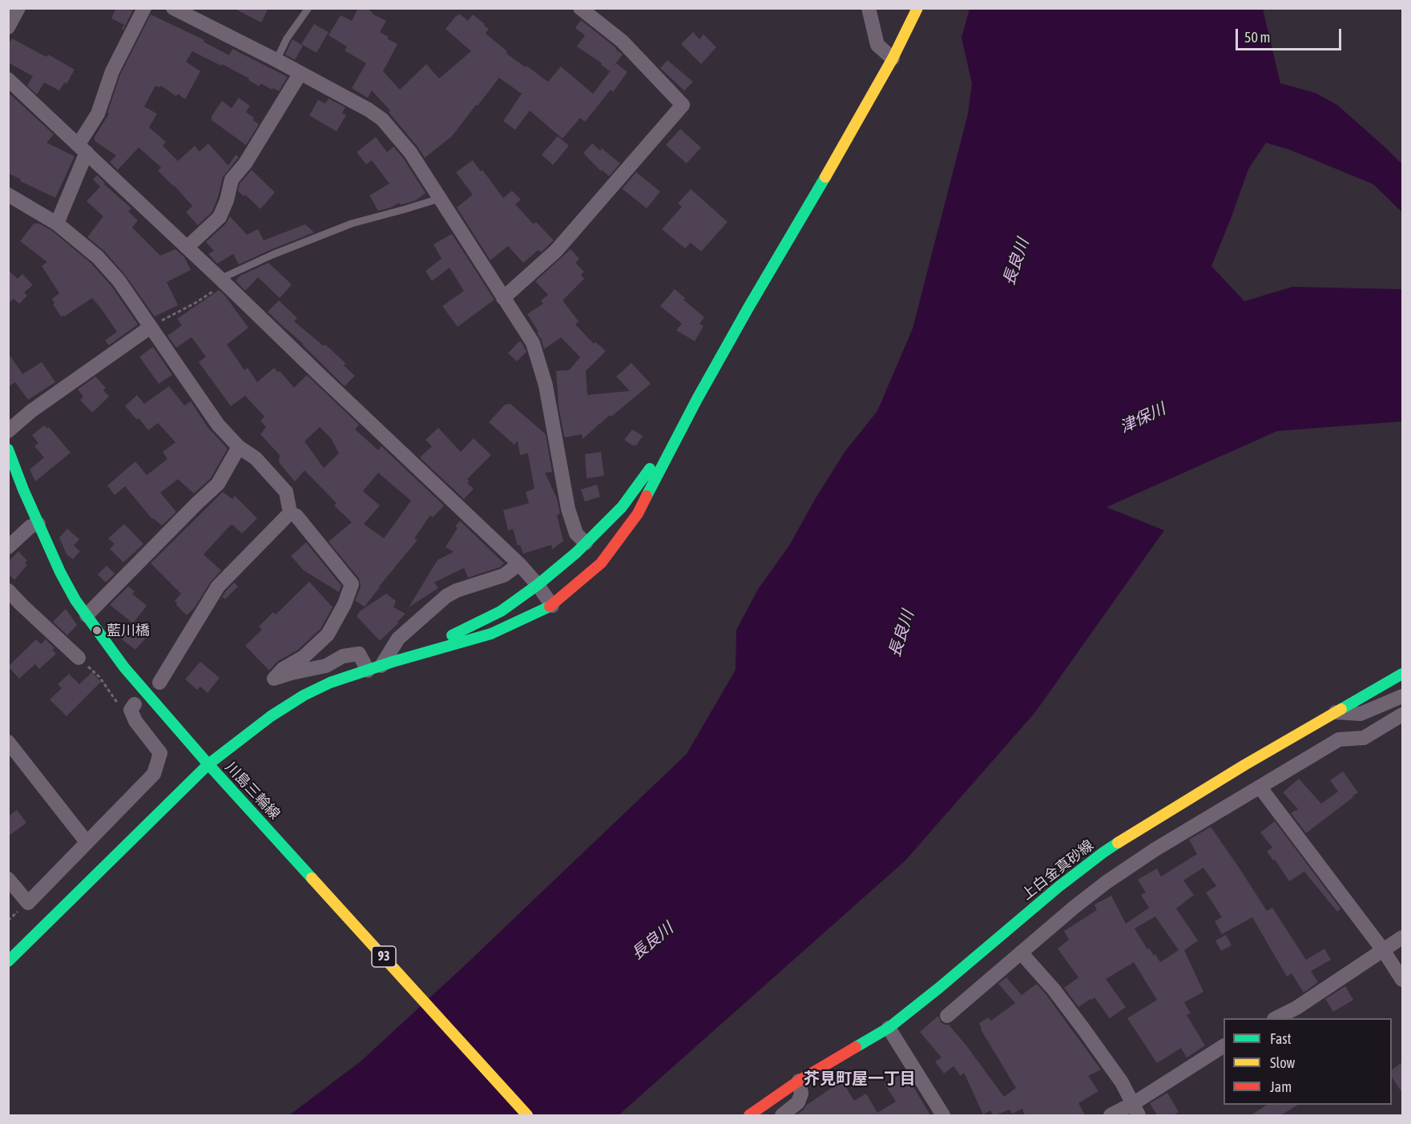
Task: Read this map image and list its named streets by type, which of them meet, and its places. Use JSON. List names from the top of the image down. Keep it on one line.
{"streets":{"street":["川島三輪線","上白金真砂線","93"]},"districts":["芥見町屋一丁目"],"water":["長良川","津保川"],"places":["藍川橋"],"legend":["Fast","Slow","Jam"],"scale_bar":"50 m"}
